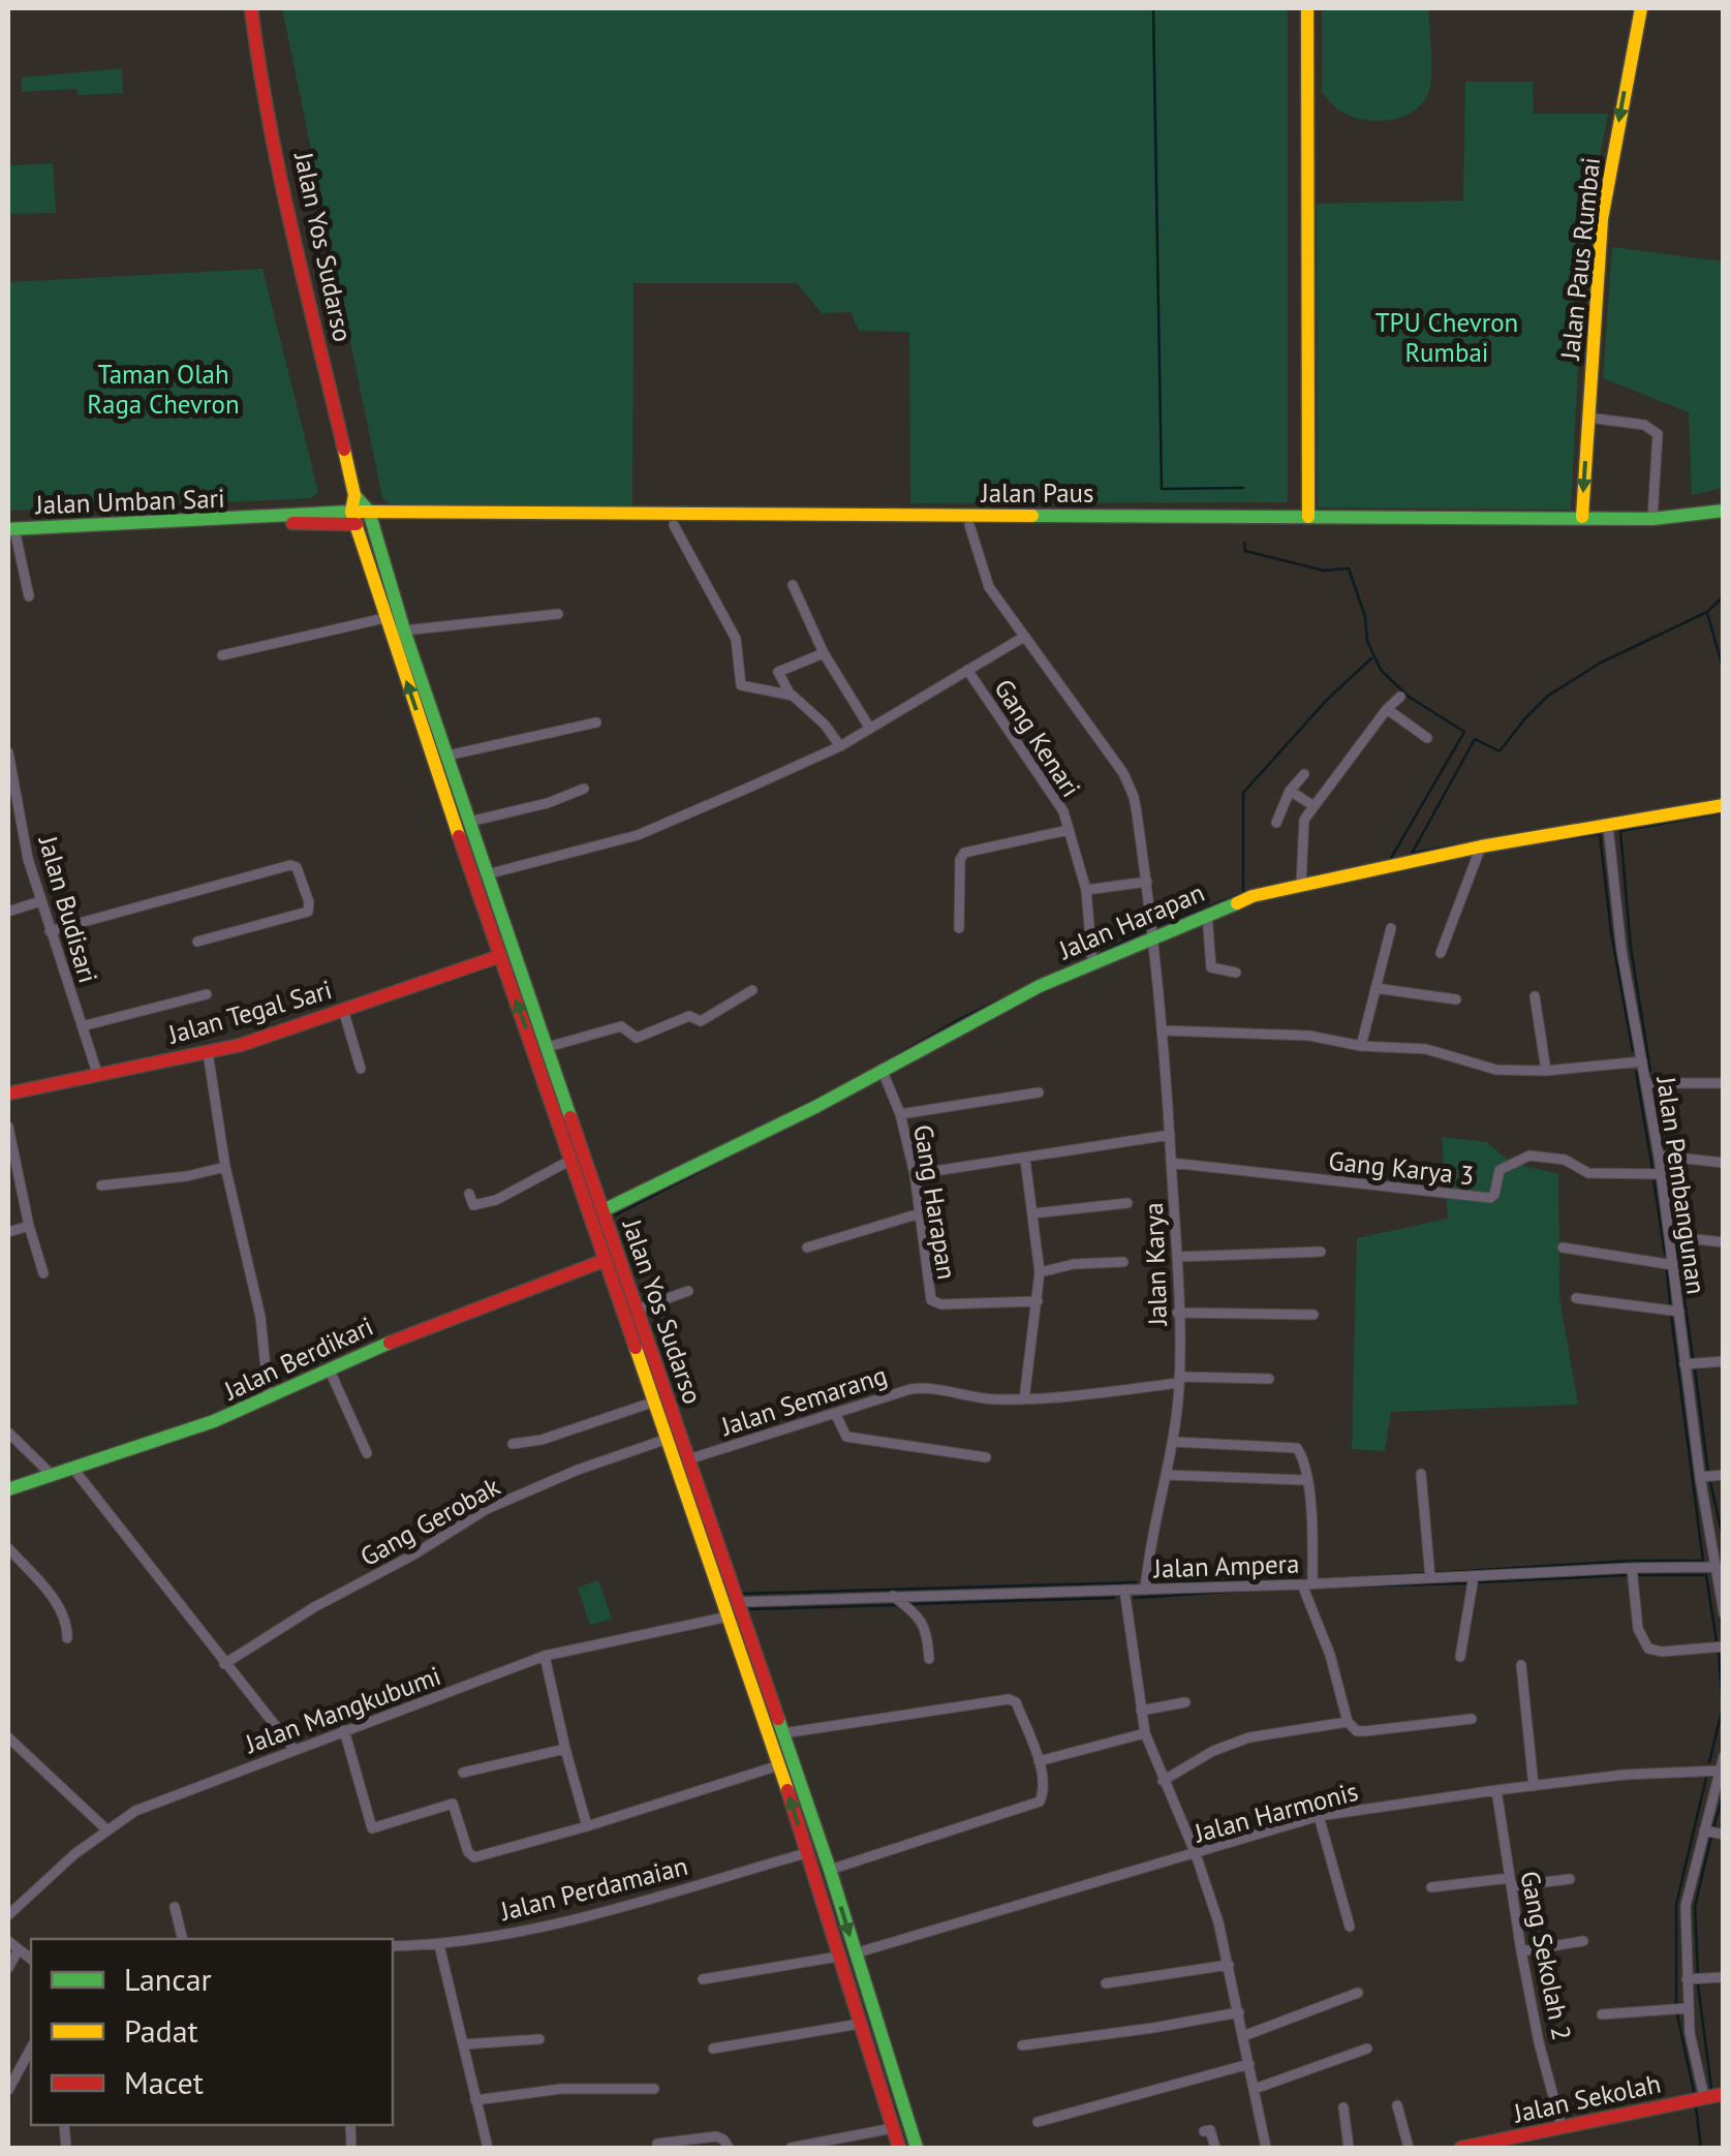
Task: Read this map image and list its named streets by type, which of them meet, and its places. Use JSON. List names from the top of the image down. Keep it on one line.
{"streets":{"main road":["Jalan Yos Sudarso","Jalan Paus Rumbai","Jalan Paus","Jalan Umban Sari","Jalan Harapan","Jalan Tegal Sari","Jalan Berdikari","Jalan Sekolah"],"street":["Gang Kenari","Jalan Budisari","Gang Karya 3","Jalan Pembangunan","Gang Harapan","Jalan Karya","Jalan Semarang","Gang Gerobak","Jalan Ampera","Jalan Mangkubumi","Jalan Harmonis","Jalan Perdamaian","Gang Sekolah 2"]},"crossings":[["Jalan Yos Sudarso","Jalan Paus"],["Jalan Yos Sudarso","Jalan Umban Sari"],["Jalan Yos Sudarso","Jalan Harapan"],["Jalan Yos Sudarso","Jalan Tegal Sari"],["Jalan Yos Sudarso","Jalan Berdikari"],["Jalan Yos Sudarso","Jalan Semarang"],["Jalan Yos Sudarso","Gang Gerobak"],["Jalan Yos Sudarso","Jalan Ampera"],["Jalan Yos Sudarso","Jalan Mangkubumi"],["Jalan Yos Sudarso","Jalan Harmonis"],["Jalan Yos Sudarso","Jalan Perdamaian"],["Jalan Paus Rumbai","Jalan Paus"],["Jalan Paus","Jalan Umban Sari"],["Jalan Paus","Jalan Karya"],["Gang Kenari","Jalan Harapan"],["Jalan Budisari","Jalan Tegal Sari"],["Jalan Harapan","Jalan Pembangunan"],["Jalan Harapan","Gang Harapan"],["Jalan Harapan","Jalan Karya"],["Gang Karya 3","Jalan Pembangunan"],["Gang Karya 3","Jalan Karya"],["Jalan Pembangunan","Jalan Ampera"],["Jalan Karya","Jalan Semarang"],["Jalan Karya","Jalan Ampera"],["Jalan Harmonis","Gang Sekolah 2"],["Gang Sekolah 2","Jalan Sekolah"]],"one_way":["Jalan Paus Rumbai"],"parks":["TPU Chevron Rumbai","Taman Olah Raga Chevron"],"legend":["Lancar","Padat","Macet"]}
